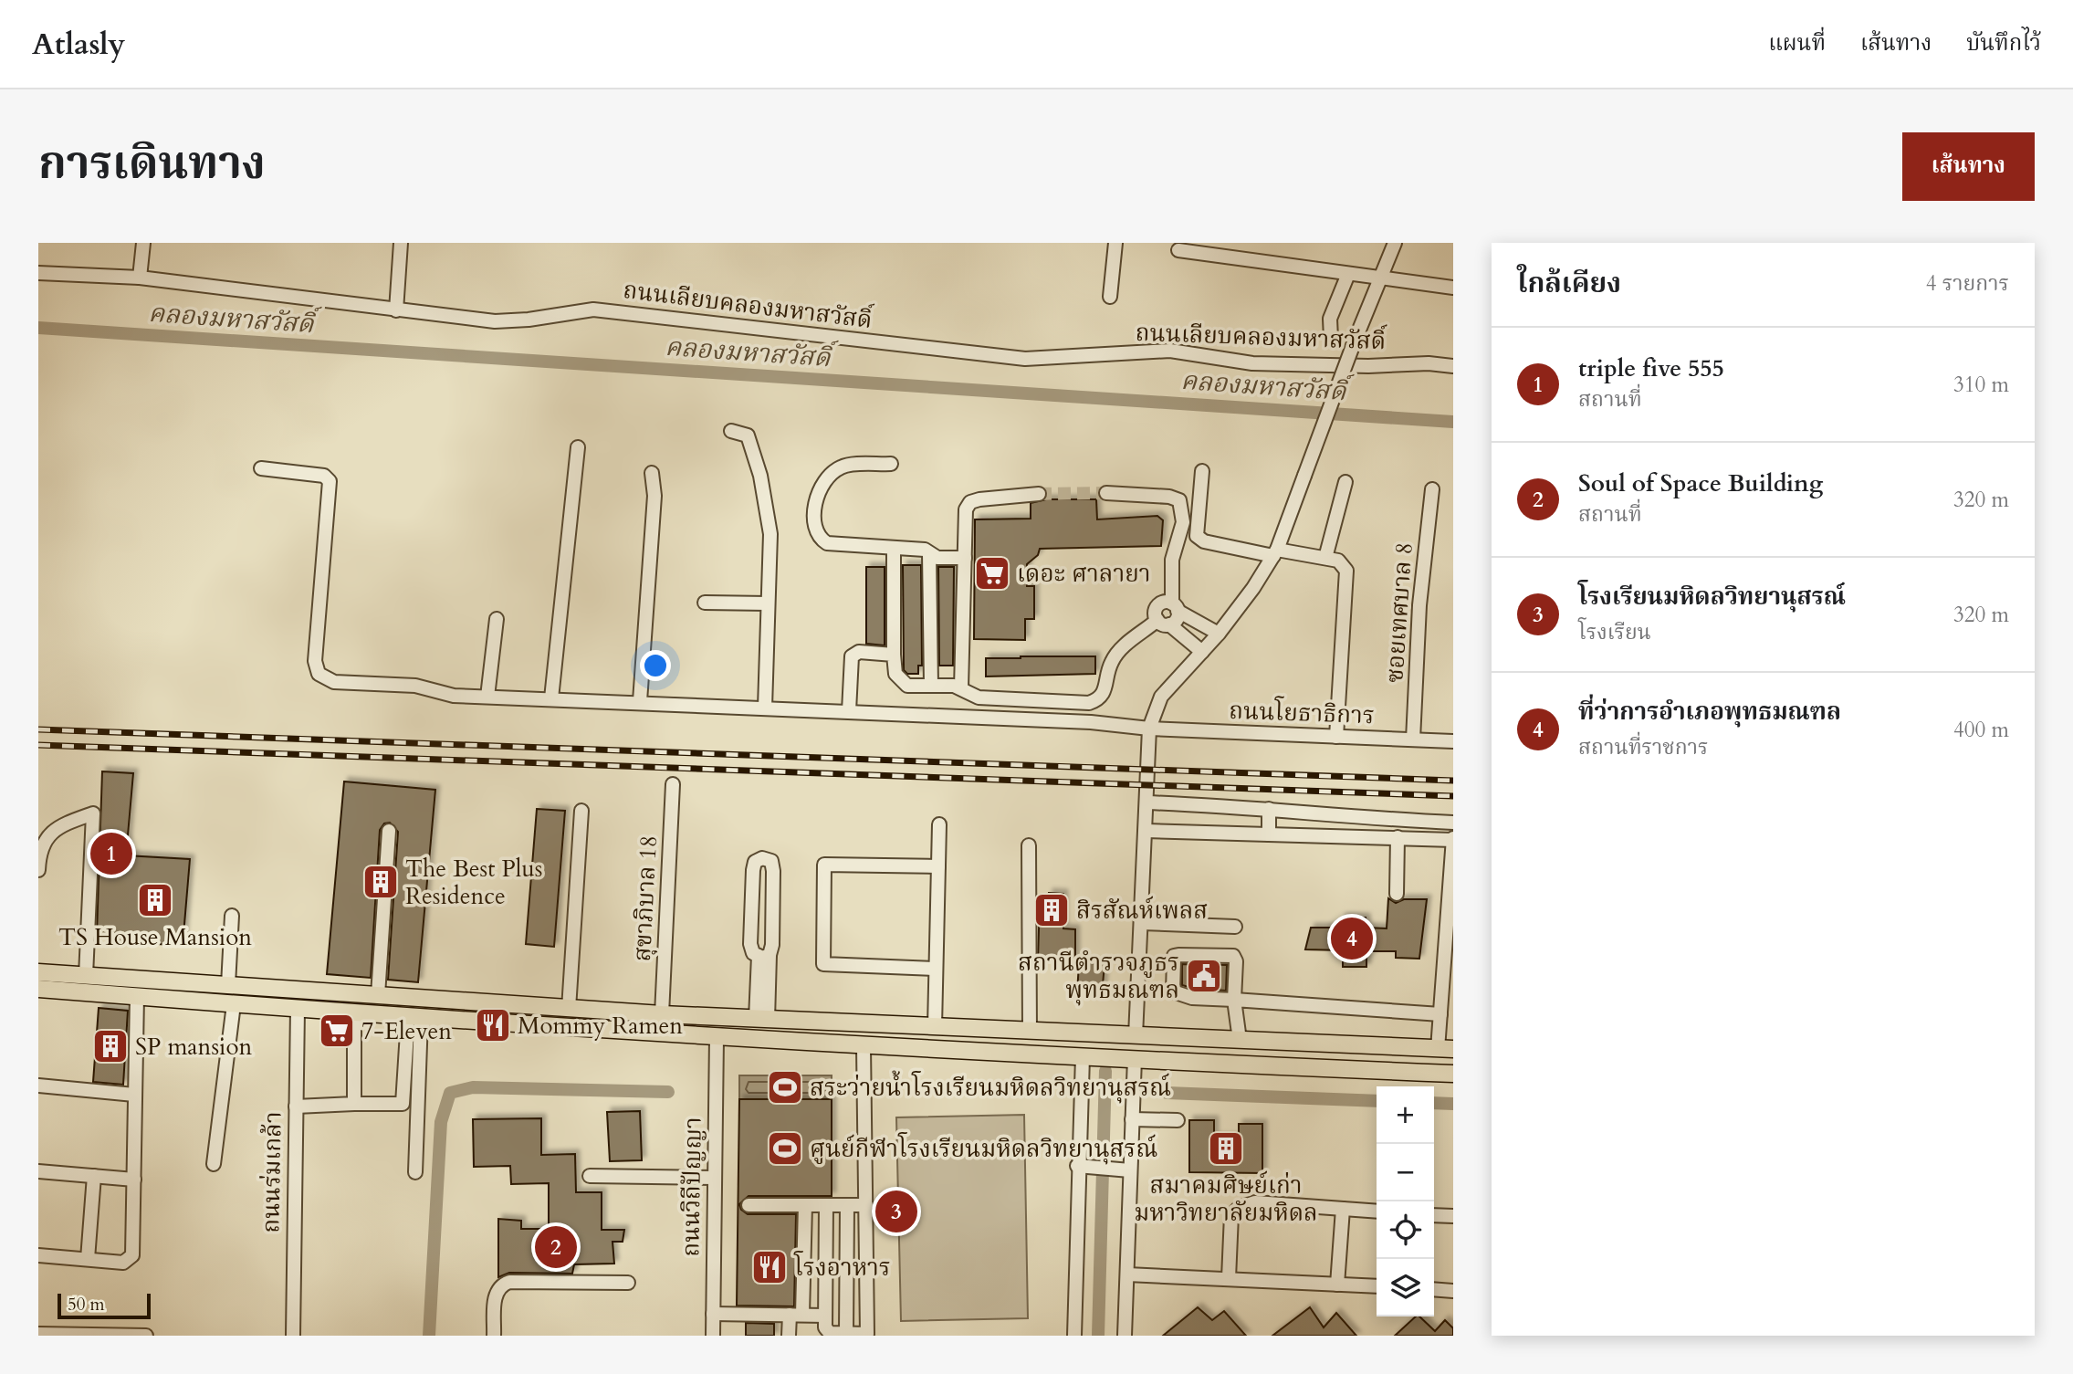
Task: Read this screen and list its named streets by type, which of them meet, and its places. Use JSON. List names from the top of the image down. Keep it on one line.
{"streets":{"street":["ถนนเลียบคลองมหาสวัสดิ์","ซอยเทศบาล 8","ถนนโยธาธิการ","สุขาภิบาล 18","ถนนร่มเกล้า","ถนนวิถีปัญญา"]},"crossings":[["ซอยเทศบาล 8","ถนนโยธาธิการ"]],"water":["คลองมหาสวัสดิ์"],"places":{"supermarket":["เดอะ ศาลายา","7-Eleven"],"building":["The Best Plus Residence","TS House Mansion","สิรสัณห์เพลส","SP mansion","สมาคมศิษย์เก่า มหาวิทยาลัยมหิดล"],"public building":["สถานีตำรวจภูธร พุทธมณฑล"],"restaurant":["Mommy Ramen","โรงอาหาร"],"sports":["สระว่ายน้ำโรงเรียนมหิดลวิทยานุสรณ์","ศูนย์กีฬาโรงเรียนมหิดลวิทยานุสรณ์"]},"scale_bar":"50 m","page":{"header":"Atlasly","nav":["แผนที่","เส้นทาง","บันทึกไว้"],"title":"การเดินทาง","buttons":"เส้นทาง","heading":["ใกล้เคียง","4 รายการ"],"list":[{"mark":"1","name":"triple five 555","note":"สถานที่","value":"310 m"},{"mark":"2","name":"Soul of Space Building","note":"สถานที่","value":"320 m"},{"mark":"3","name":"โรงเรียนมหิดลวิทยานุสรณ์","note":"โรงเรียน","value":"320 m"},{"mark":"4","name":"ที่ว่าการอำเภอพุทธมณฑล","note":"สถานที่ราชการ","value":"400 m"}],"pins":["1","4","3","2"],"map_buttons":["+","−"],"scale":"50 m"}}
